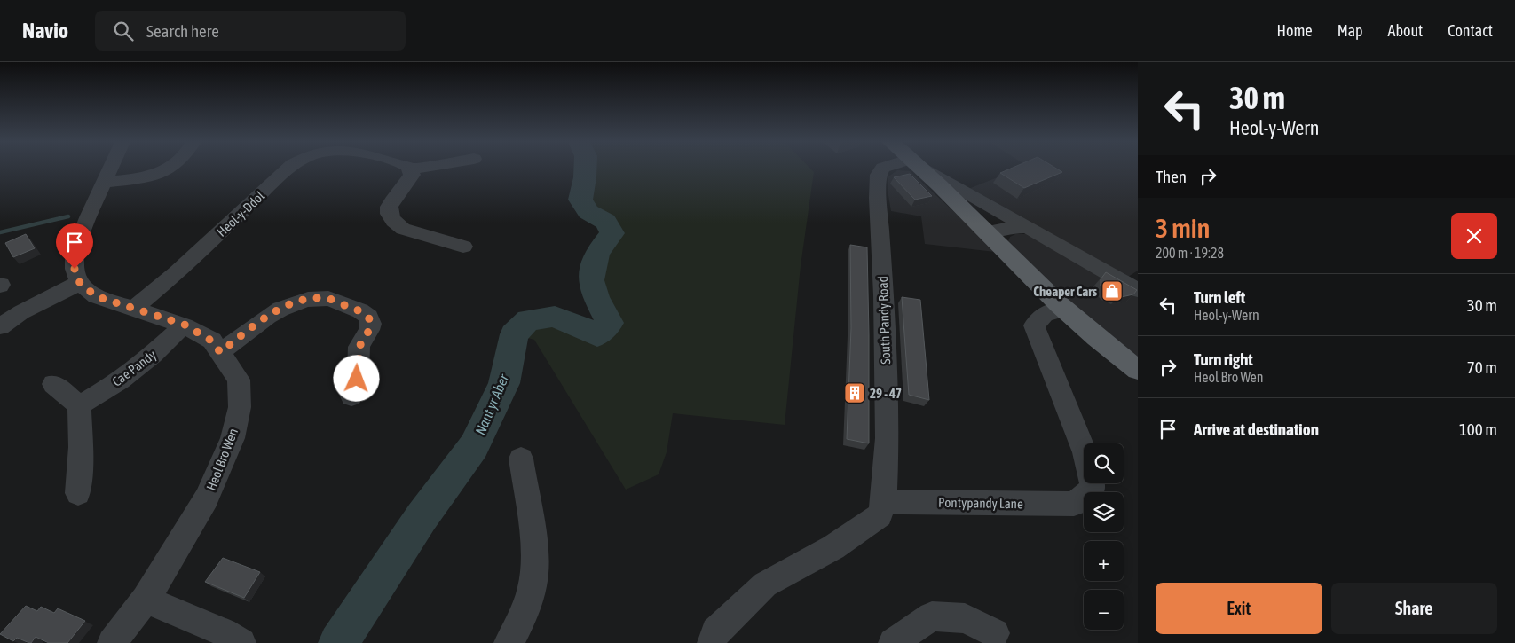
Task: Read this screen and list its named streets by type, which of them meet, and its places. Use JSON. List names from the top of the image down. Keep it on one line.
{"streets":{"street":["Heol-y-Ddol","South Pandy Road","Cae Pandy","Heol Bro Wen","Pontypandy Lane"]},"crossings":[["Heol-y-Ddol","Heol Bro Wen"],["South Pandy Road","Pontypandy Lane"],["Cae Pandy","Heol Bro Wen"]],"water":["Nant yr Aber"],"places":{"shop":["Cheaper Cars"],"building":["29 - 47"]},"page":{"header":"Navio","search":"Search here","nav":["Home","Map","About","Contact"],"turn":["30 m","Heol-y-Wern"],"then":"Then","heading":["3 min","200 m · 19:28"],"list":[{"name":"Turn left","note":"Heol-y-Wern","value":"30 m"},{"name":"Turn right","note":"Heol Bro Wen","value":"70 m"},{"name":"Arrive at destination","value":"100 m"}],"map_buttons":["+","−"],"buttons":["Exit","Share"]}}
